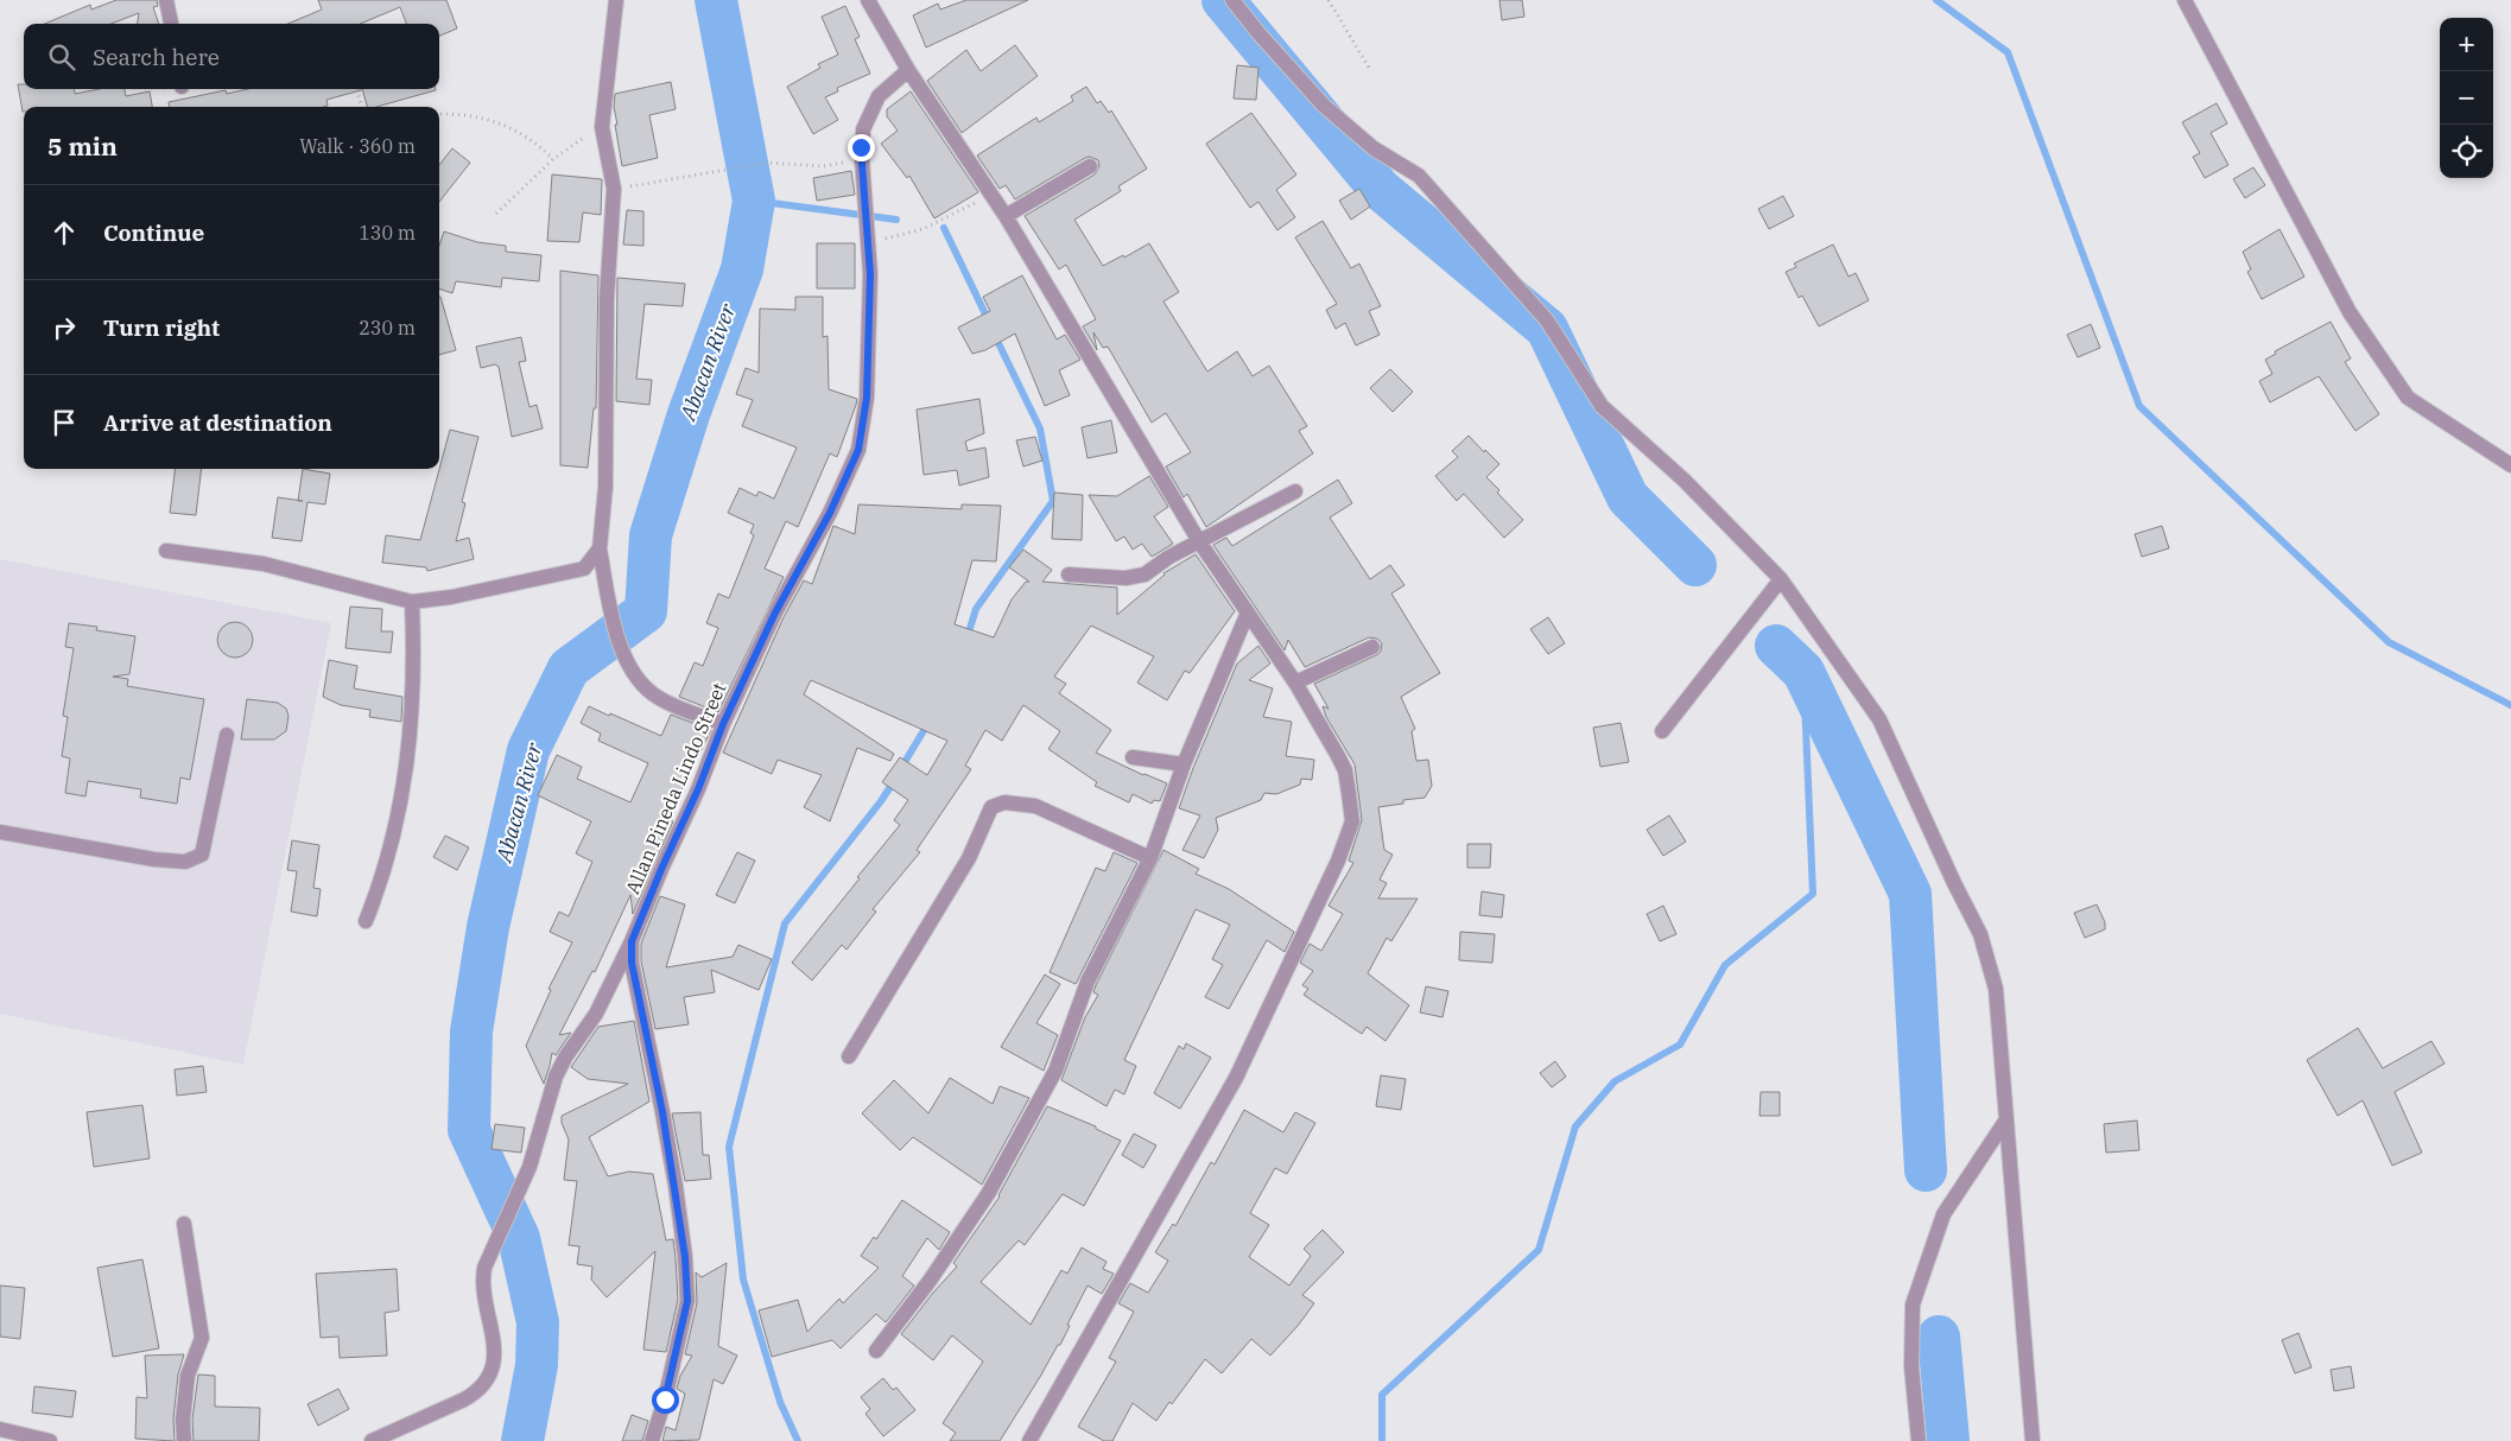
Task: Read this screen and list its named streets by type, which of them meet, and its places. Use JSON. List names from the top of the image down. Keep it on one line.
{"streets":{"street":["Allan Pineda Lindo Street"]},"water":["Abacan River"],"page":{"map_buttons":["+","−"],"search":"Search here","heading":["5 min","Walk · 360 m"],"list":[["Continue","130 m"],["Turn right","230 m"],"Arrive at destination"]}}
